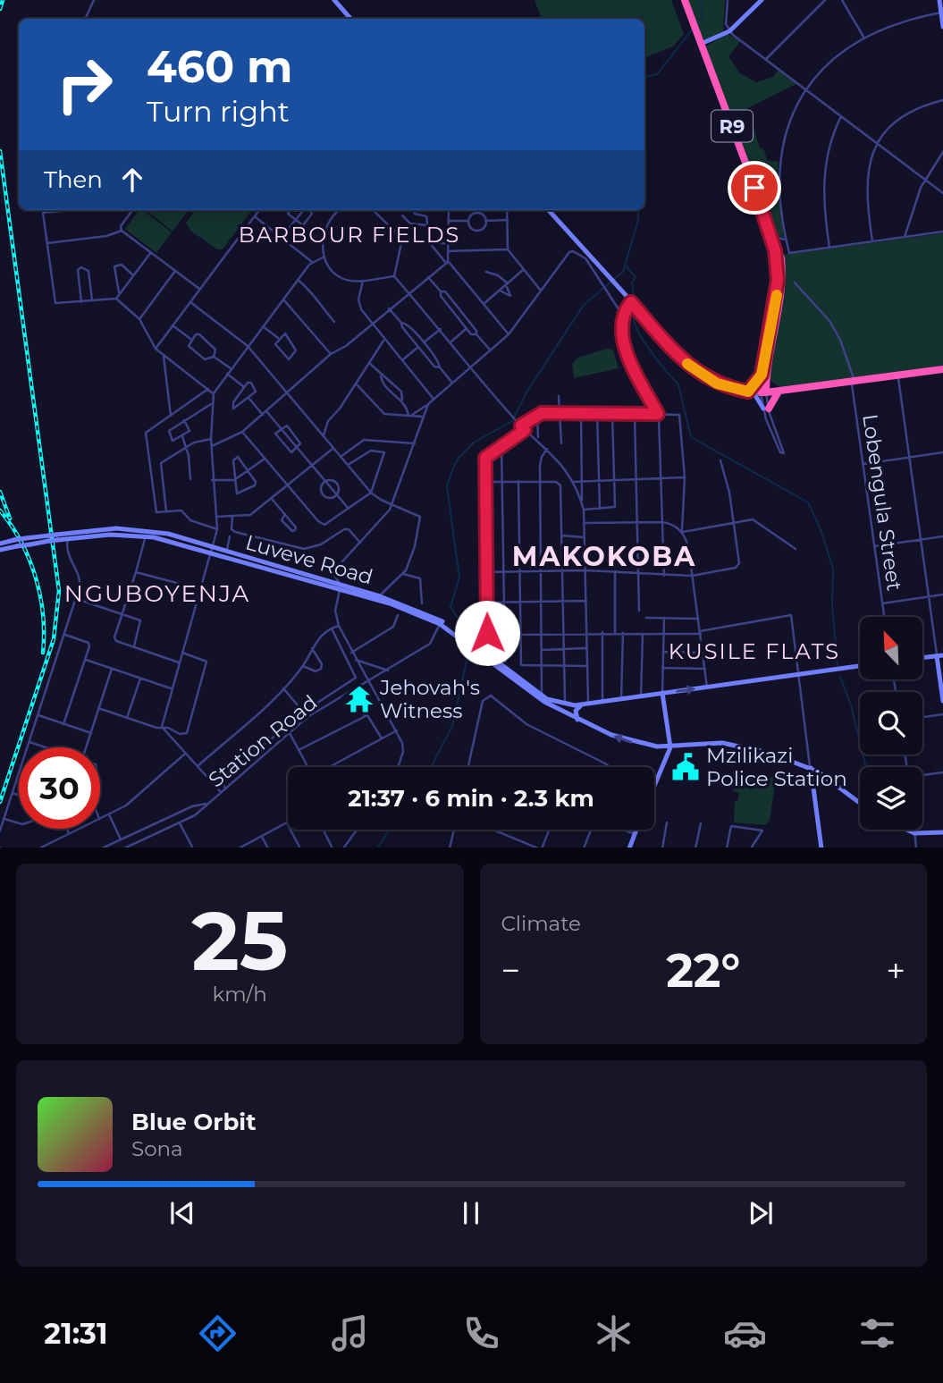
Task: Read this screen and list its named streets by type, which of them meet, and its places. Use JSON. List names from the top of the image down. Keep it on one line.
{"streets":{"highway":["R9"],"street":["Lobengula Street","Luveve Road","Station Road"]},"crossings":[["Luveve Road","Station Road"]],"districts":["BARBOUR FIELDS","MAKOKOBA","NGUBOYENJA","KUSILE FLATS"],"places":{"temple":["Jehovah's Witness"],"public building":["Mzilikazi Police Station"]},"north":"top left","page":{"turn":["460 m","Turn right"],"then":"Then","limit":"30","trip":"21:37 · 6 min · 2.3 km","tile":[["25","km/h"],"Climate"],"heat":["−","22°","+"],"song":["Blue Orbit","Sona"],"tabs":"21:31"}}
